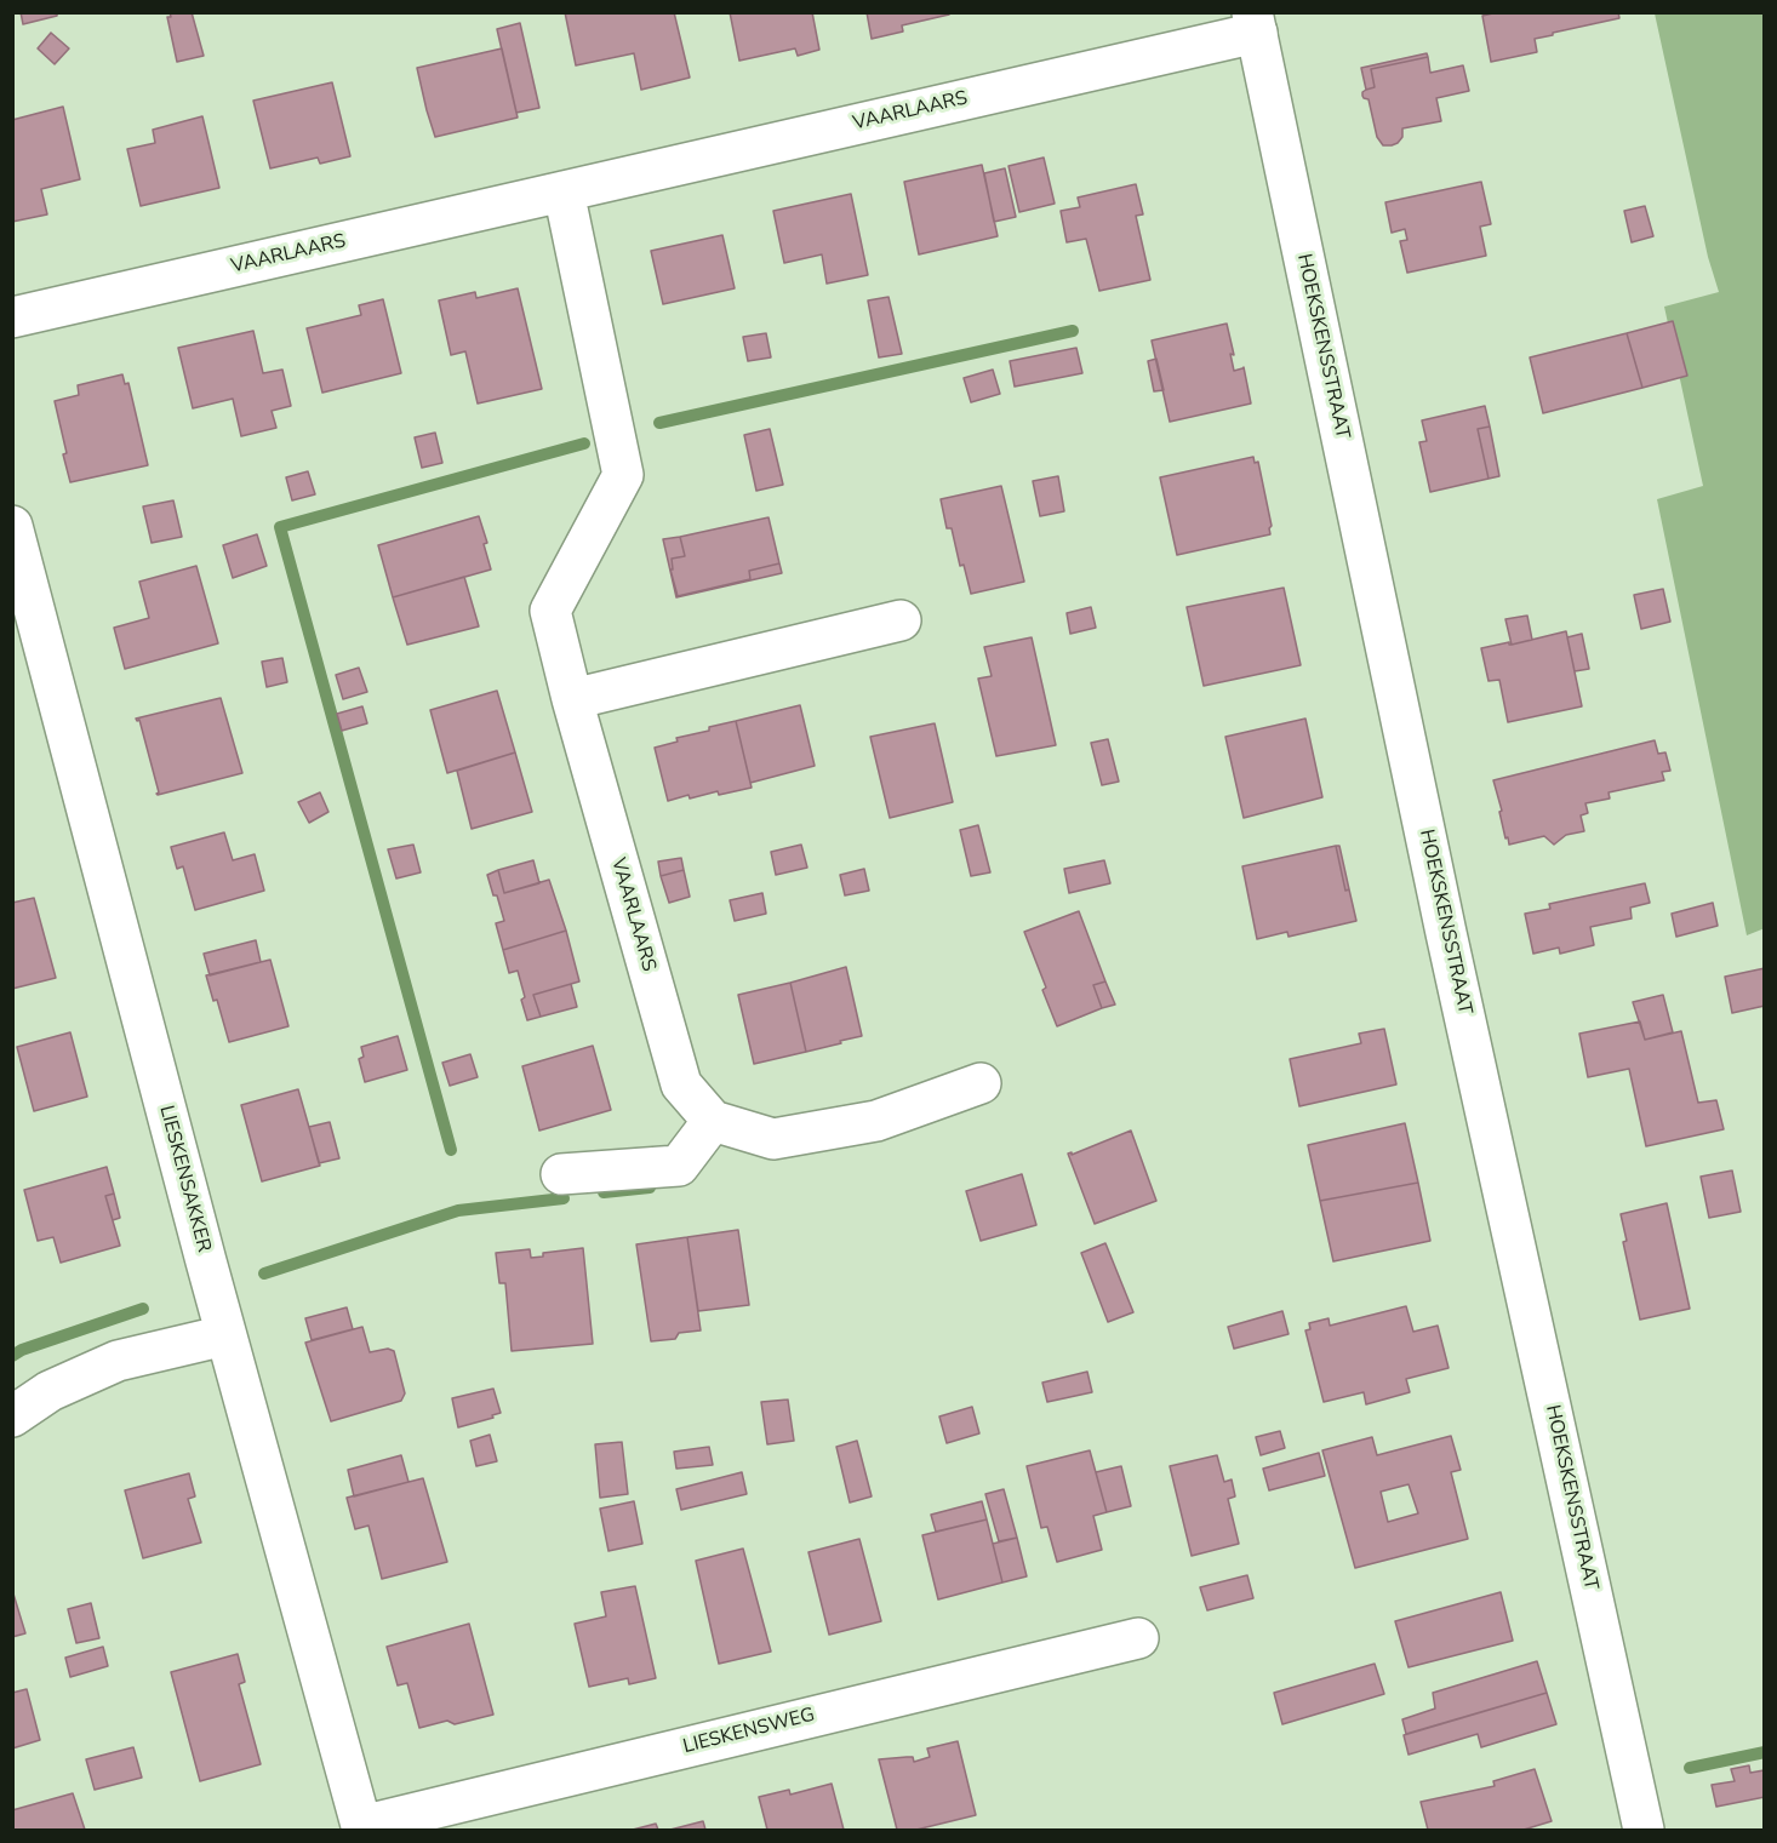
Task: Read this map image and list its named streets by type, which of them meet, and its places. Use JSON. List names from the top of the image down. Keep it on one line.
{"streets":{"street":["VAARLAARS","HOEKSKENSSTRAAT","LIESKENSAKKER","LIESKENSWEG"]},"crossings":[["VAARLAARS","HOEKSKENSSTRAAT"],["LIESKENSAKKER","LIESKENSWEG"]]}
